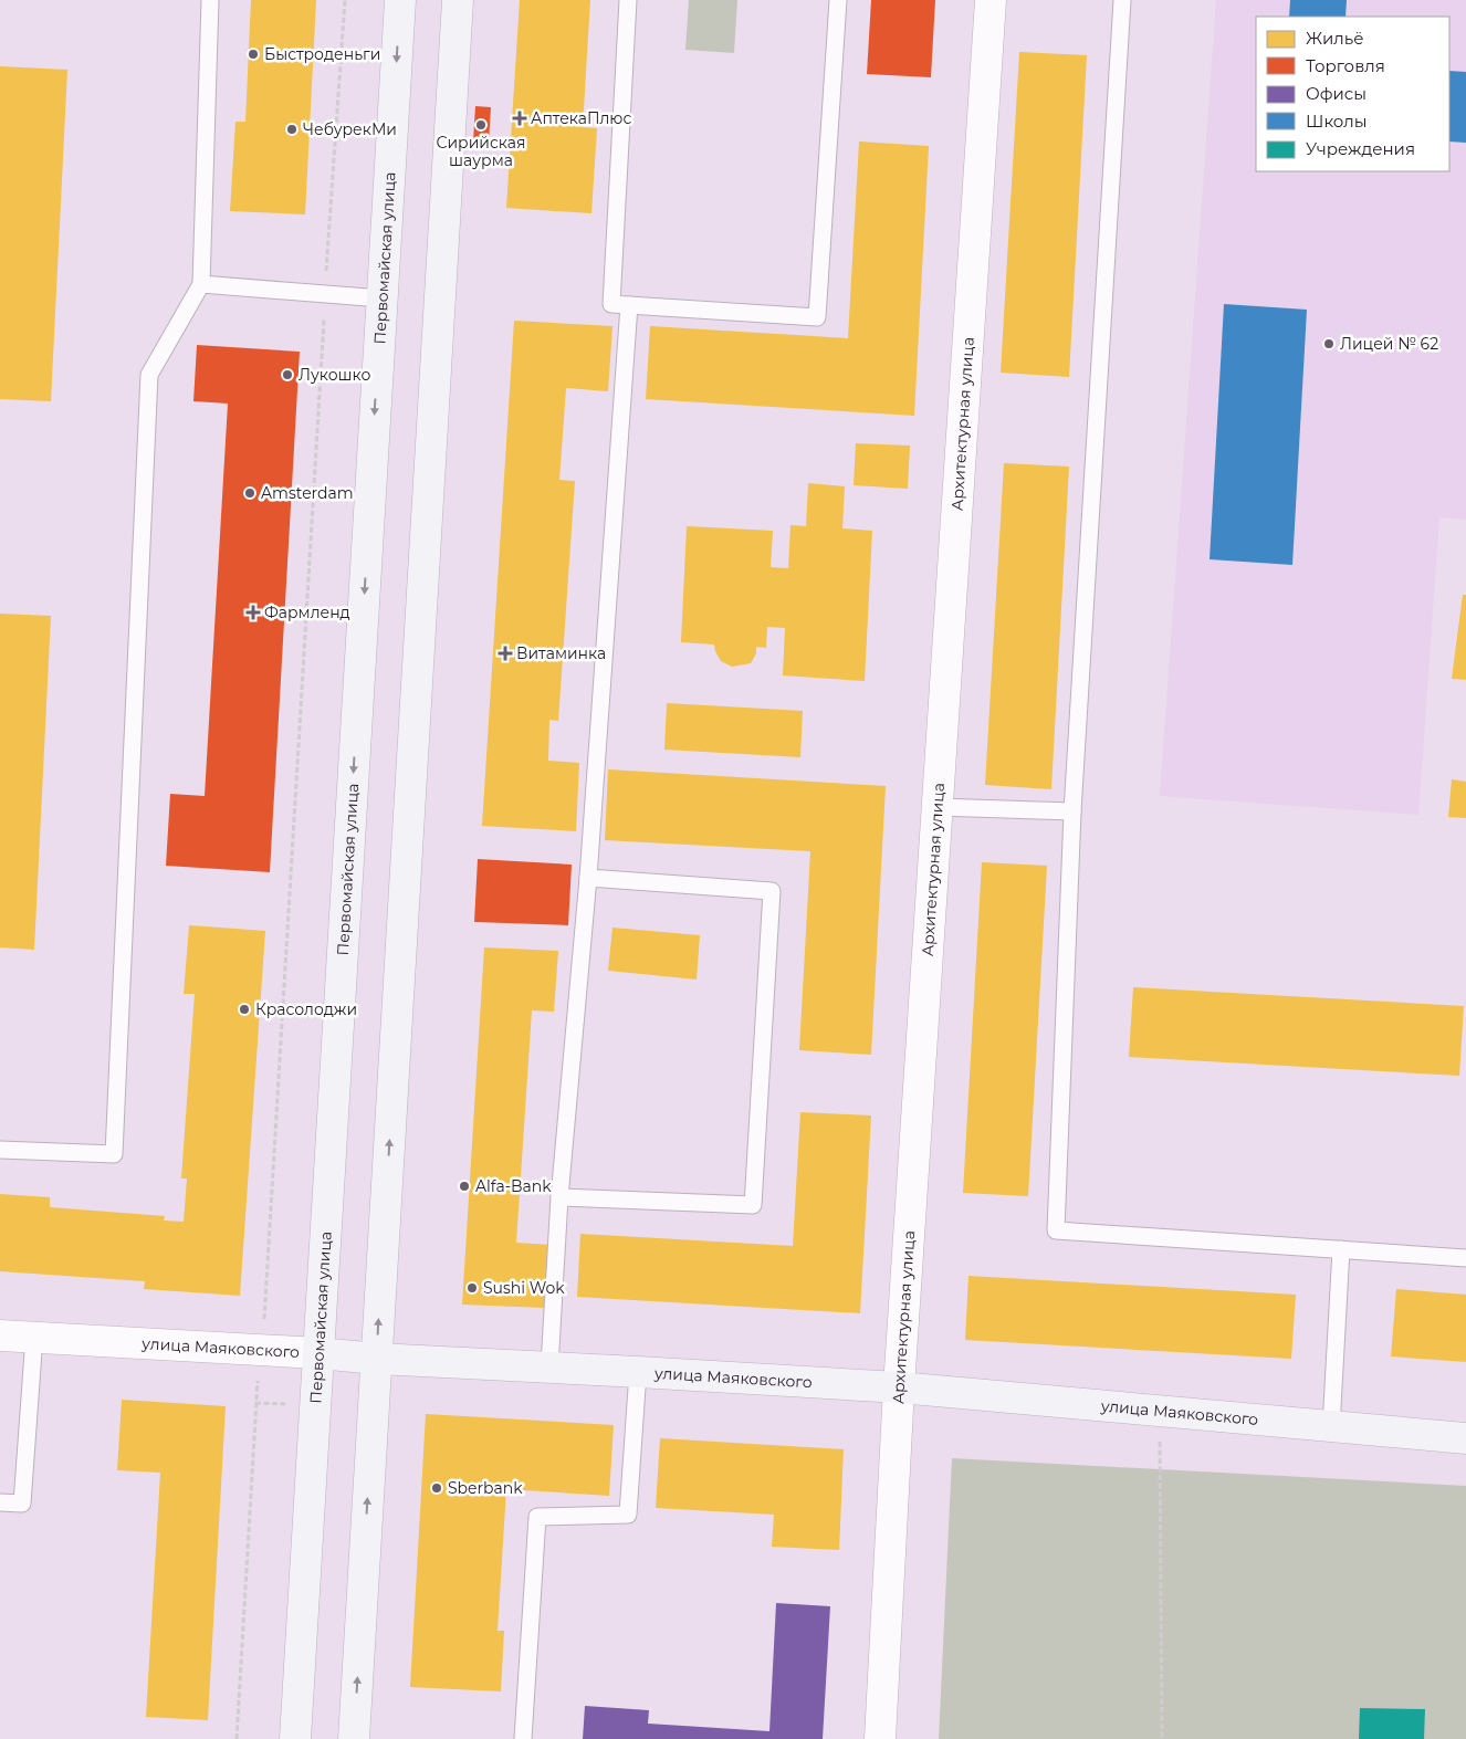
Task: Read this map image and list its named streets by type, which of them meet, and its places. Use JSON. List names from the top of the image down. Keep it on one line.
{"streets":{"main road":["Первомайская улица","улица Маяковского"],"street":["Архитектурная улица"]},"crossings":[["Первомайская улица","улица Маяковского"],["Архитектурная улица","улица Маяковского"]],"places":{"other":["Быстроденьги","Сирийская шаурма","ЧебурекМи","Лицей № 62","Лукошко","Amsterdam","Красолоджи","Alfa-Bank","Sushi Wok","Sberbank"],"health":["АптекаПлюс","Фармленд","Витаминка"]},"legend":["Жильё","Торговля","Офисы","Школы","Учреждения"]}
